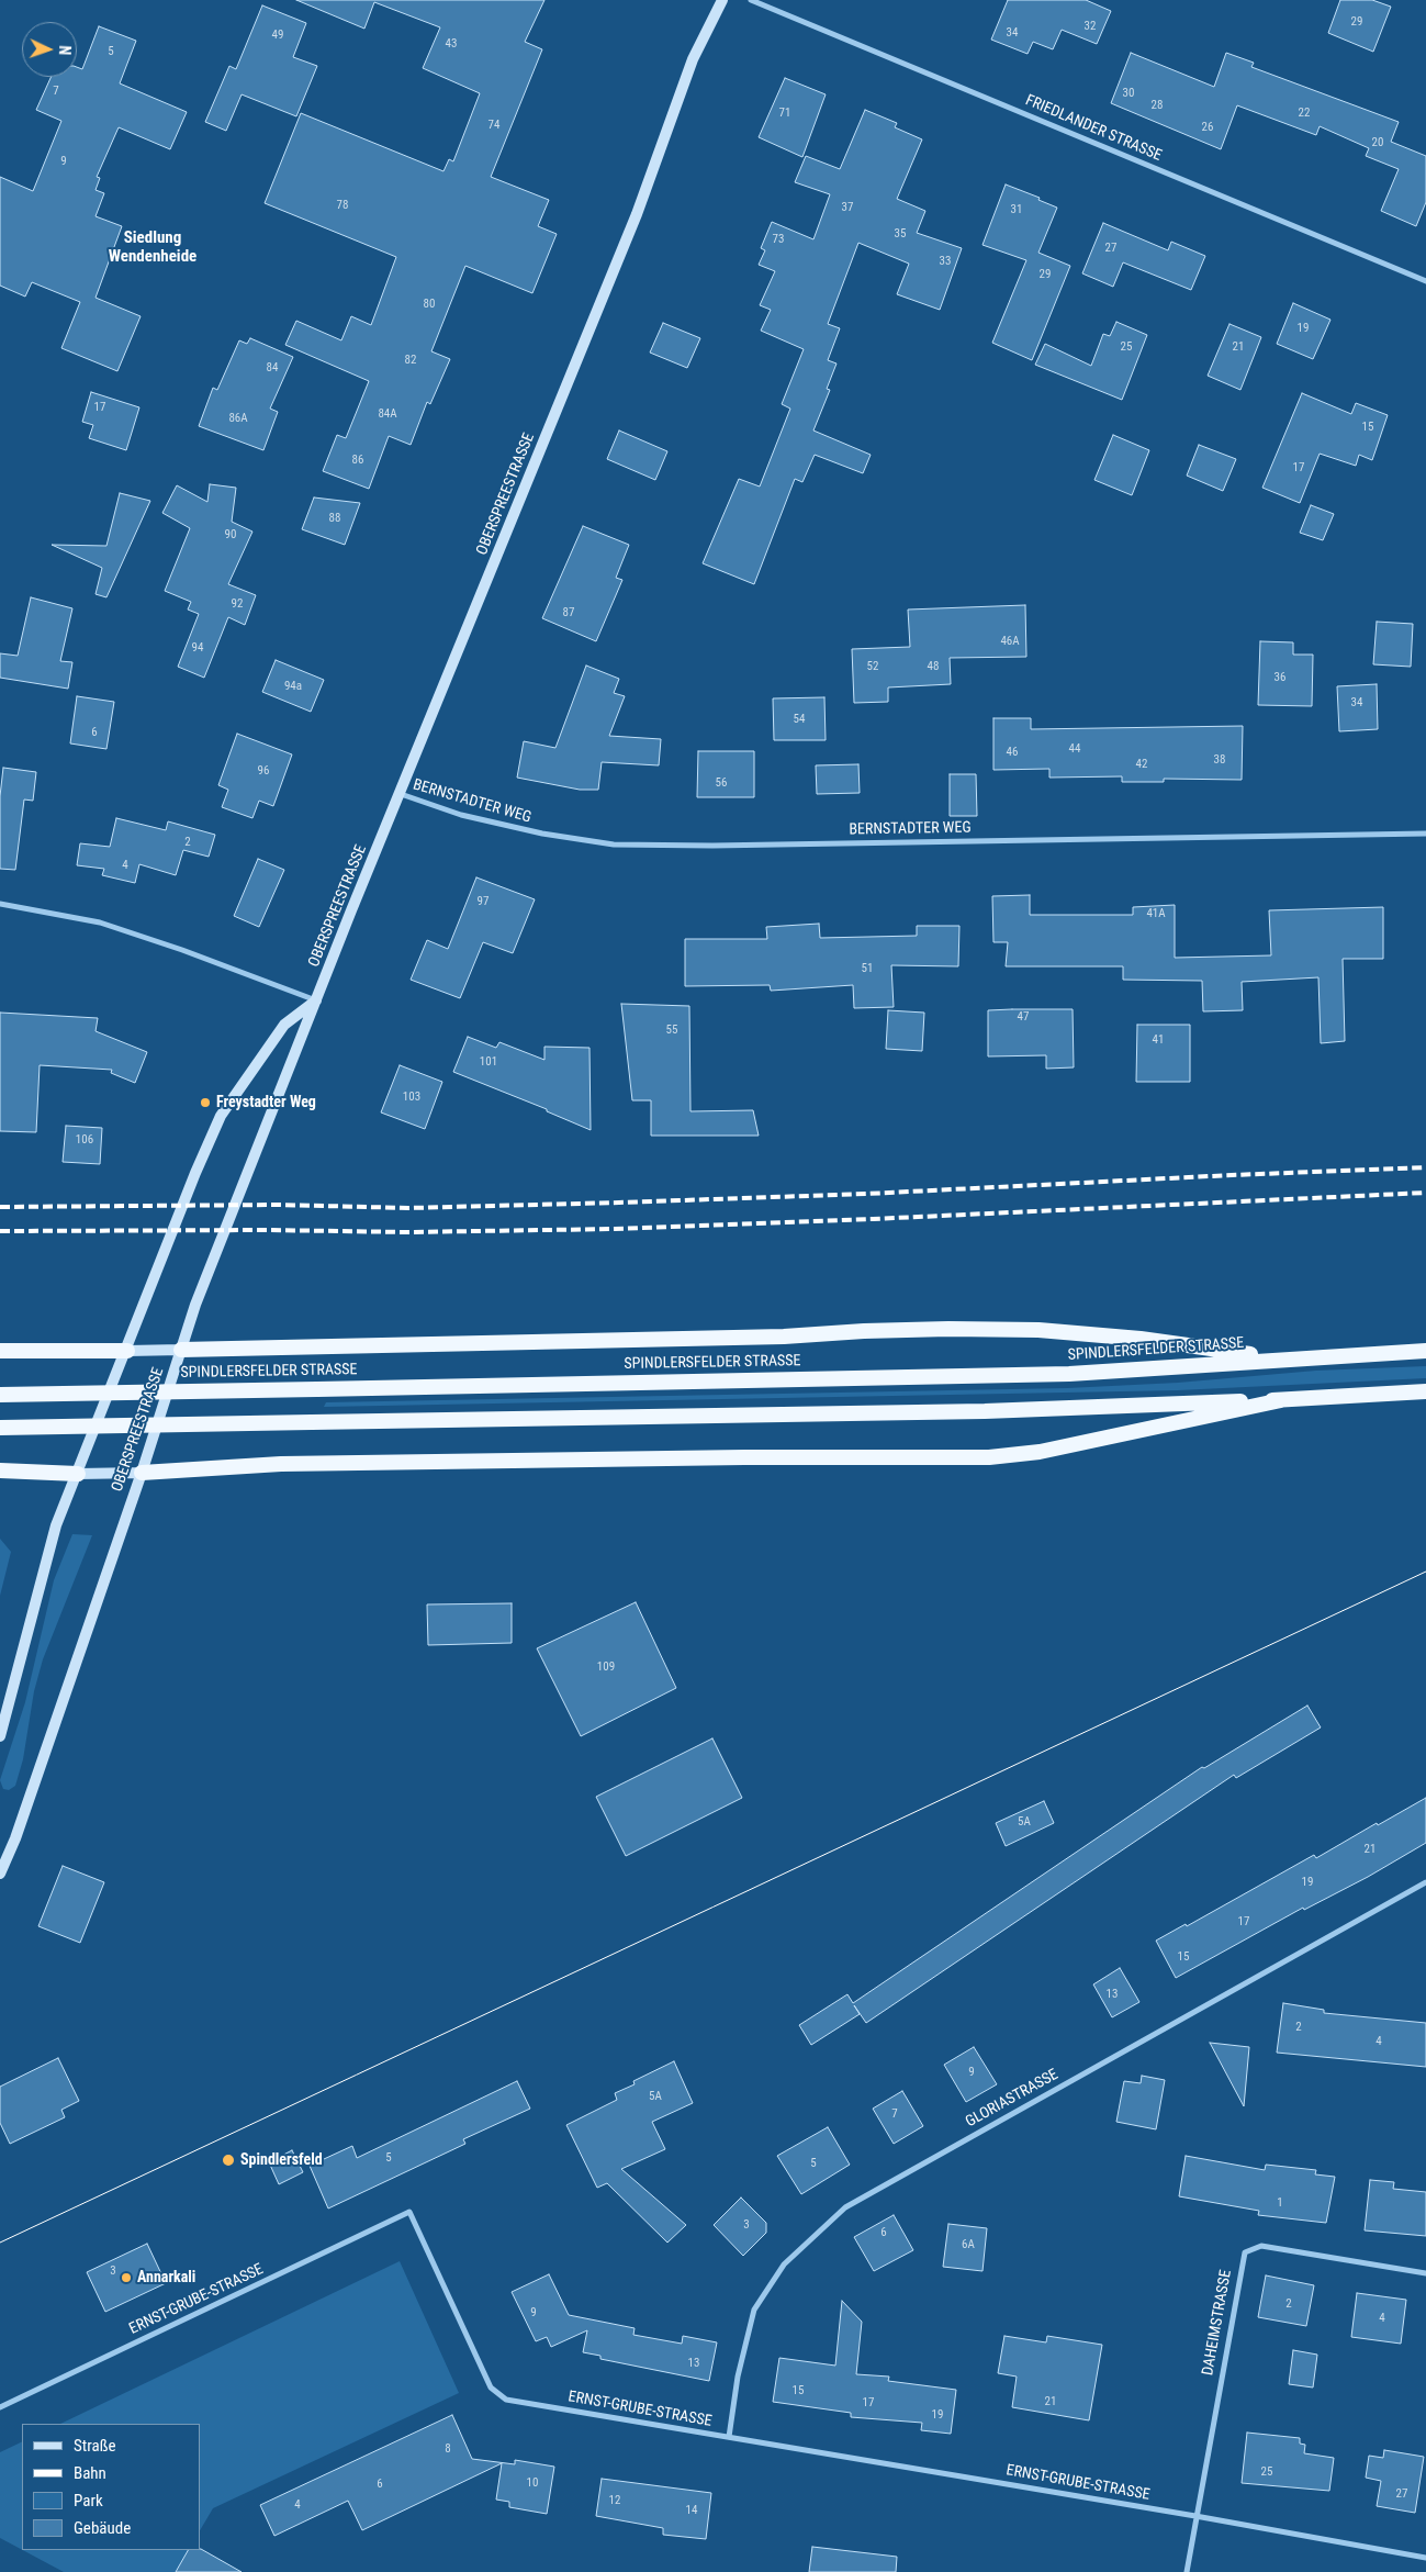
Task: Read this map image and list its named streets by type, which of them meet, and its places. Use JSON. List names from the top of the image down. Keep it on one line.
{"streets":{"highway":["SPINDLERSFELDER STRASSE"],"main road":["OBERSPREESTRASSE"],"street":["FRIEDLANDER STRASSE","BERNSTADTER WEG","GLORIASTRASSE","ERNST-GRUBE-STRASSE","DAHEIMSTRASSE"]},"crossings":[["OBERSPREESTRASSE","BERNSTADTER WEG"],["OBERSPREESTRASSE","SPINDLERSFELDER STRASSE"],["GLORIASTRASSE","ERNST-GRUBE-STRASSE"],["ERNST-GRUBE-STRASSE","DAHEIMSTRASSE"]],"districts":["Siedlung Wendenheide"],"places":["Freystadter Weg","Spindlersfeld","Annarkali"],"house_numbers":["29","32","34","49","43","5","7","30","28","71","22","74","26","20","9","78","37","31","35","73","27","33","29","80","19","25","21","82","84","17","84A","86A","15","86","17","88","90","92","87","46A","94","52","48","36","94a","34","54","6","44","46","38","42","96","56","2","4","97","41A","51","47","55","41","101","103","106","109","5A","21","19","17","15","13","2","4","9","5A","7","5","5","1","3","6","6A","3","2","9","4","13","15","21","17","19","8","25","10","6","27","12","4","14"],"legend":["Straße","Bahn","Park","Gebäude"],"north":"right"}
